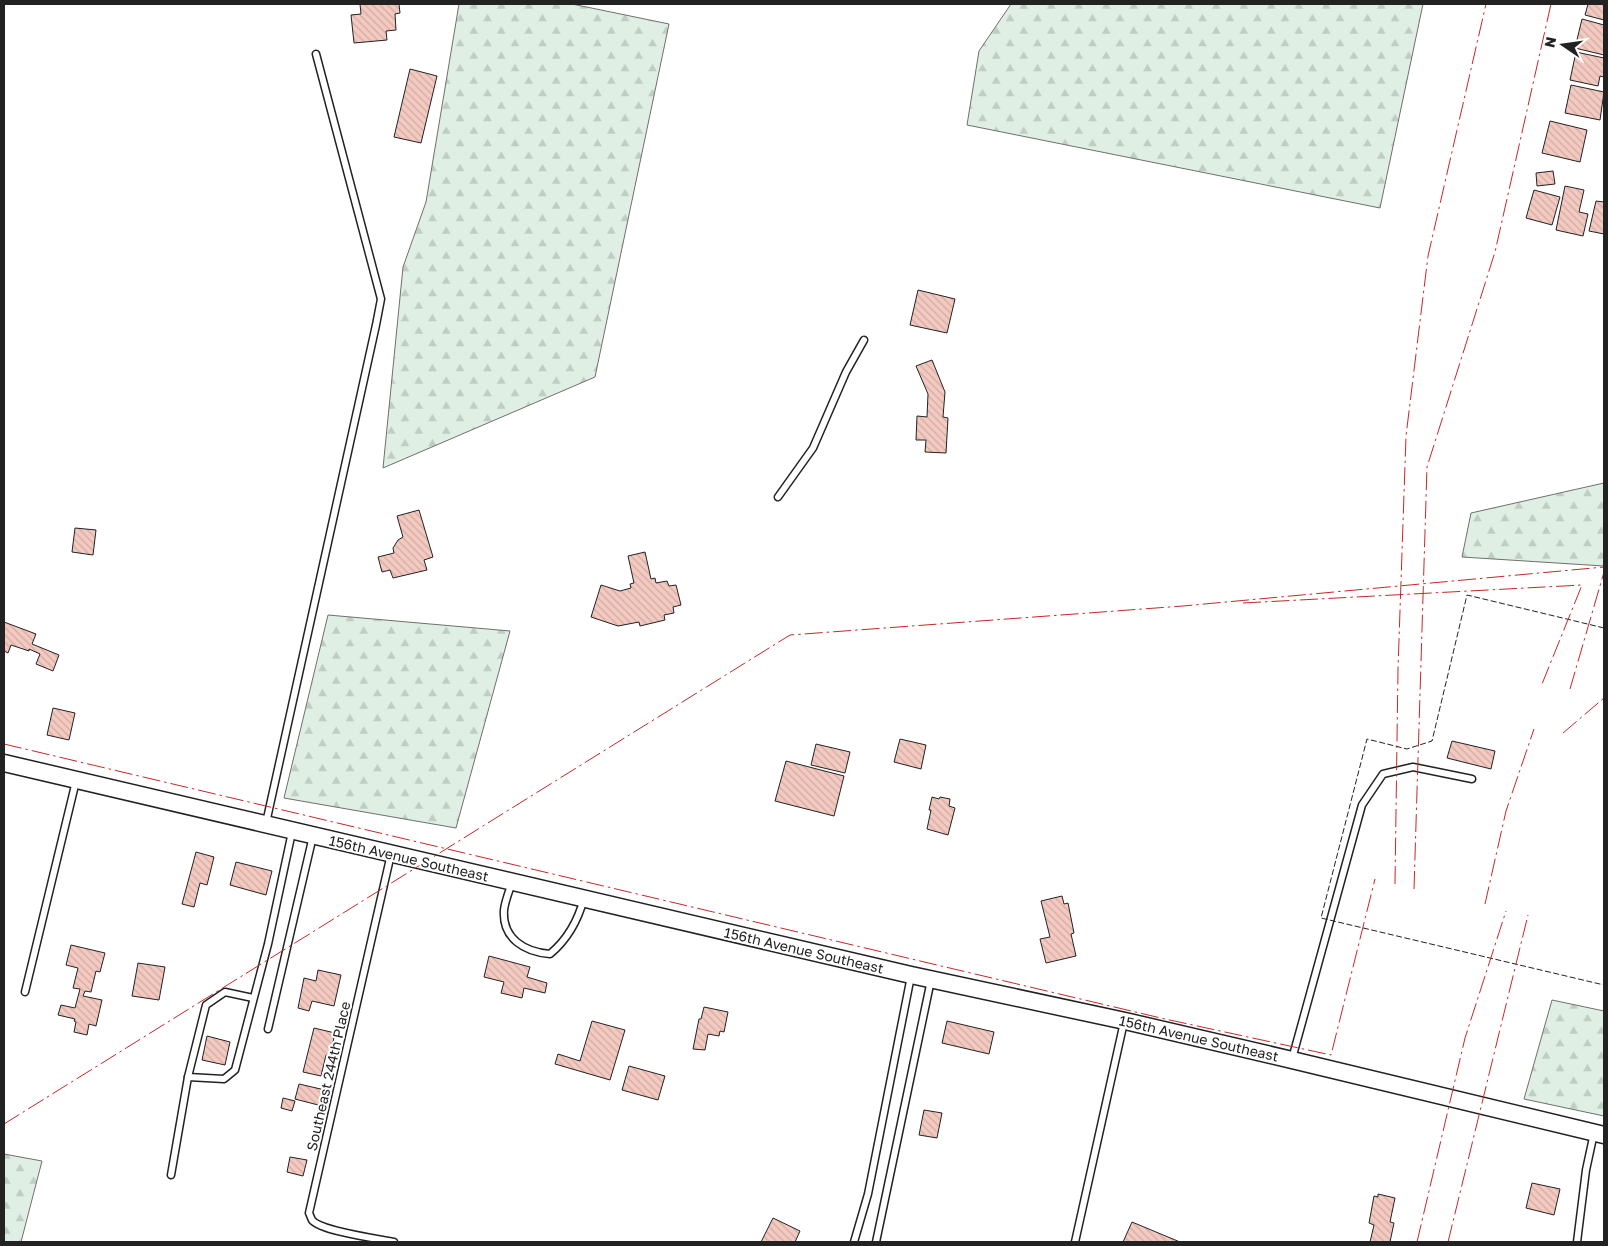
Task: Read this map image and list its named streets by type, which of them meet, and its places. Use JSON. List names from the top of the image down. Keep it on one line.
{"streets":{"street":["156th Avenue Southeast"],"lane":["Southeast 244th Place"]},"crossings":[["156th Avenue Southeast","Southeast 244th Place"]],"north":"left"}
